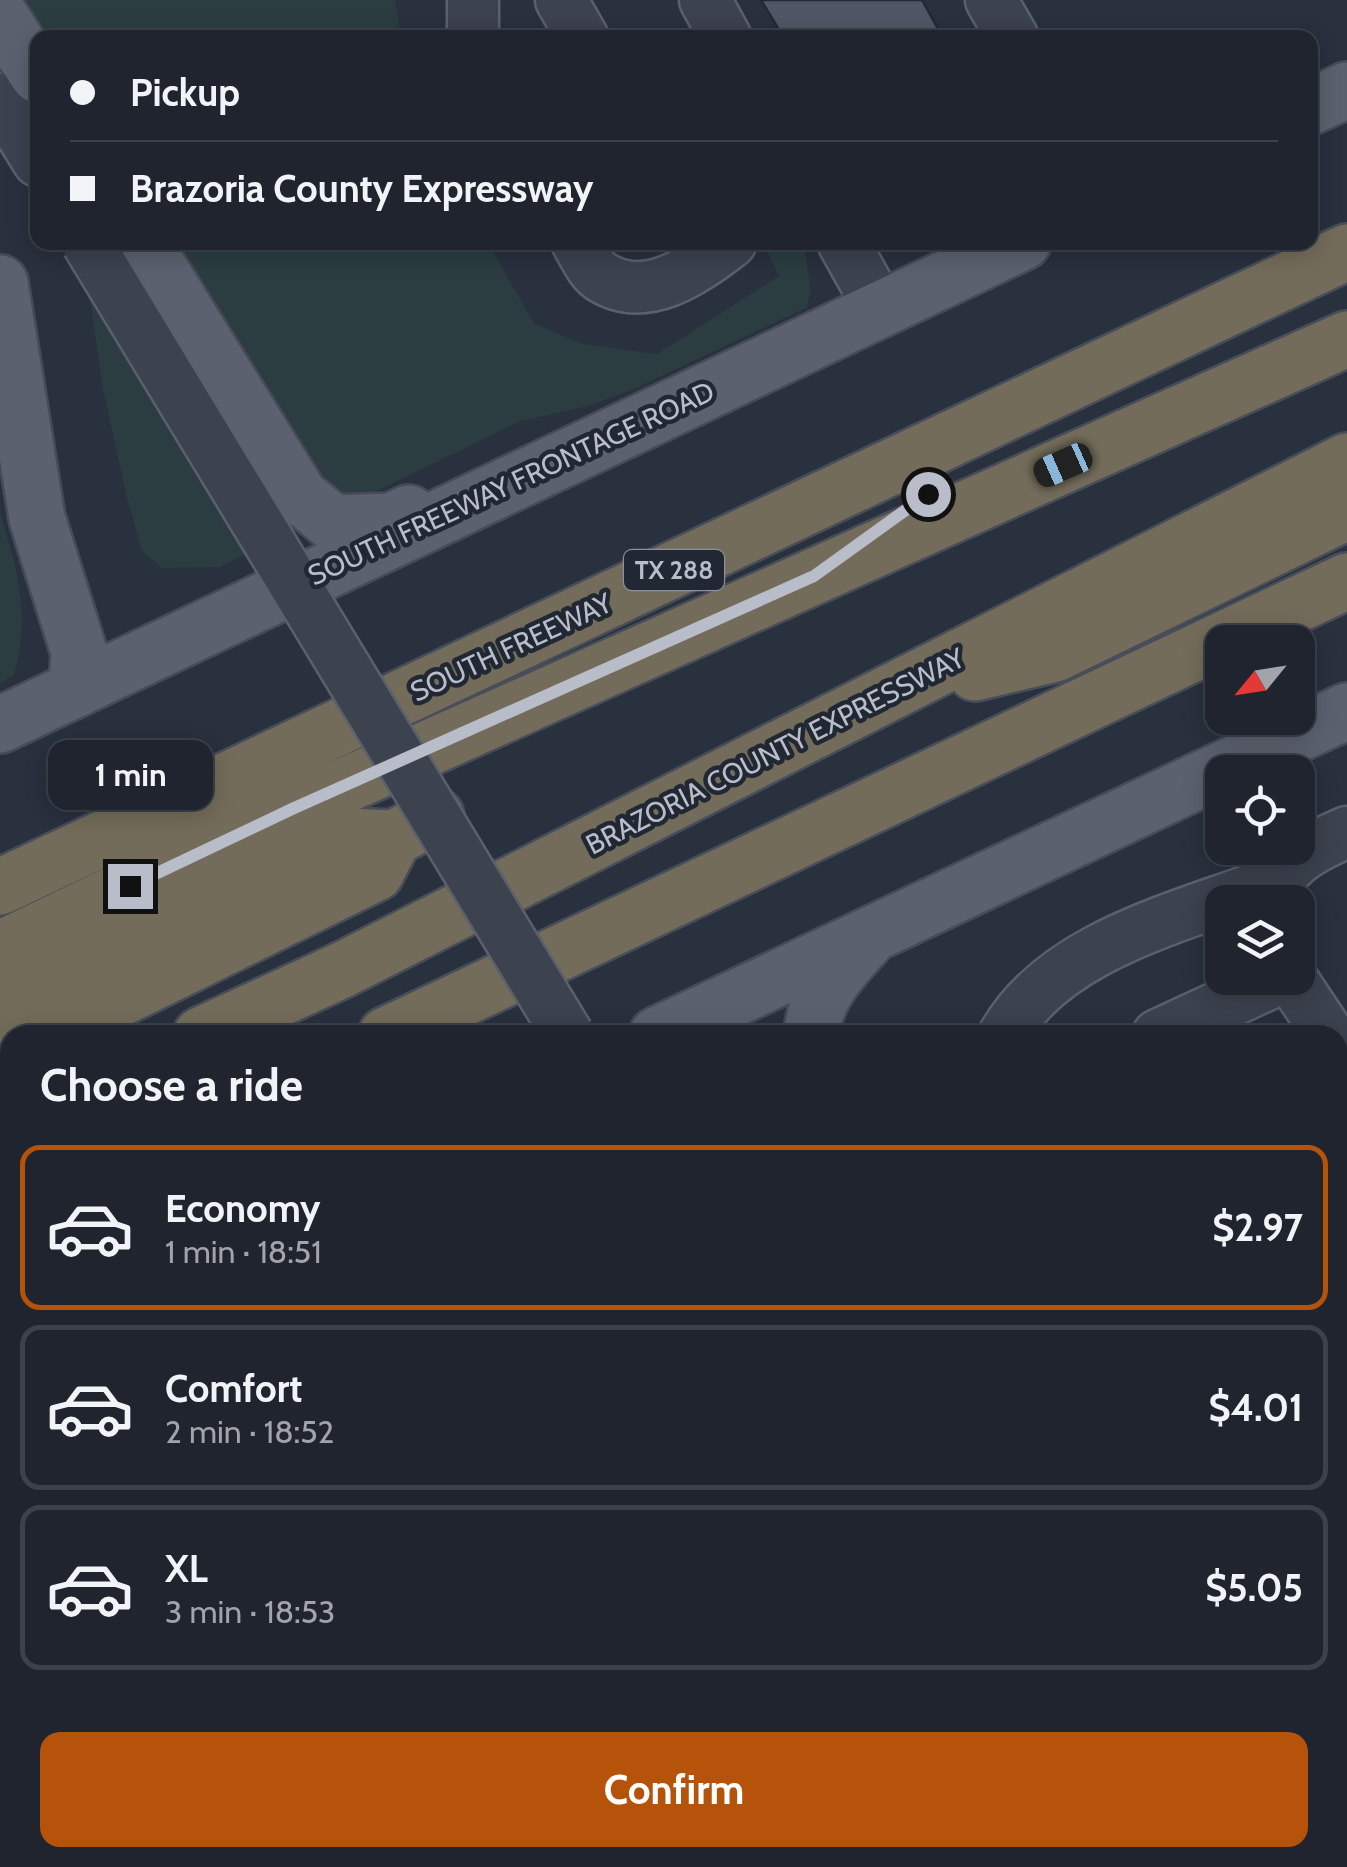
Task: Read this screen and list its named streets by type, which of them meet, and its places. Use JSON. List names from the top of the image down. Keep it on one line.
{"streets":{"highway":["TX 288","SOUTH FREEWAY","BRAZORIA COUNTY EXPRESSWAY"],"main road":["SOUTH FREEWAY FRONTAGE ROAD"]},"north":"bottom left","page":{"banner":["Pickup","Brazoria County Expressway"],"bubble":"1 min","heading":"Choose a ride","list":[{"name":"Economy","note":"1 min · 18:51","value":"$2.97"},{"name":"Comfort","note":"2 min · 18:52","value":"$4.01"},{"name":"XL","note":"3 min · 18:53","value":"$5.05"}],"buttons":"Confirm"}}
